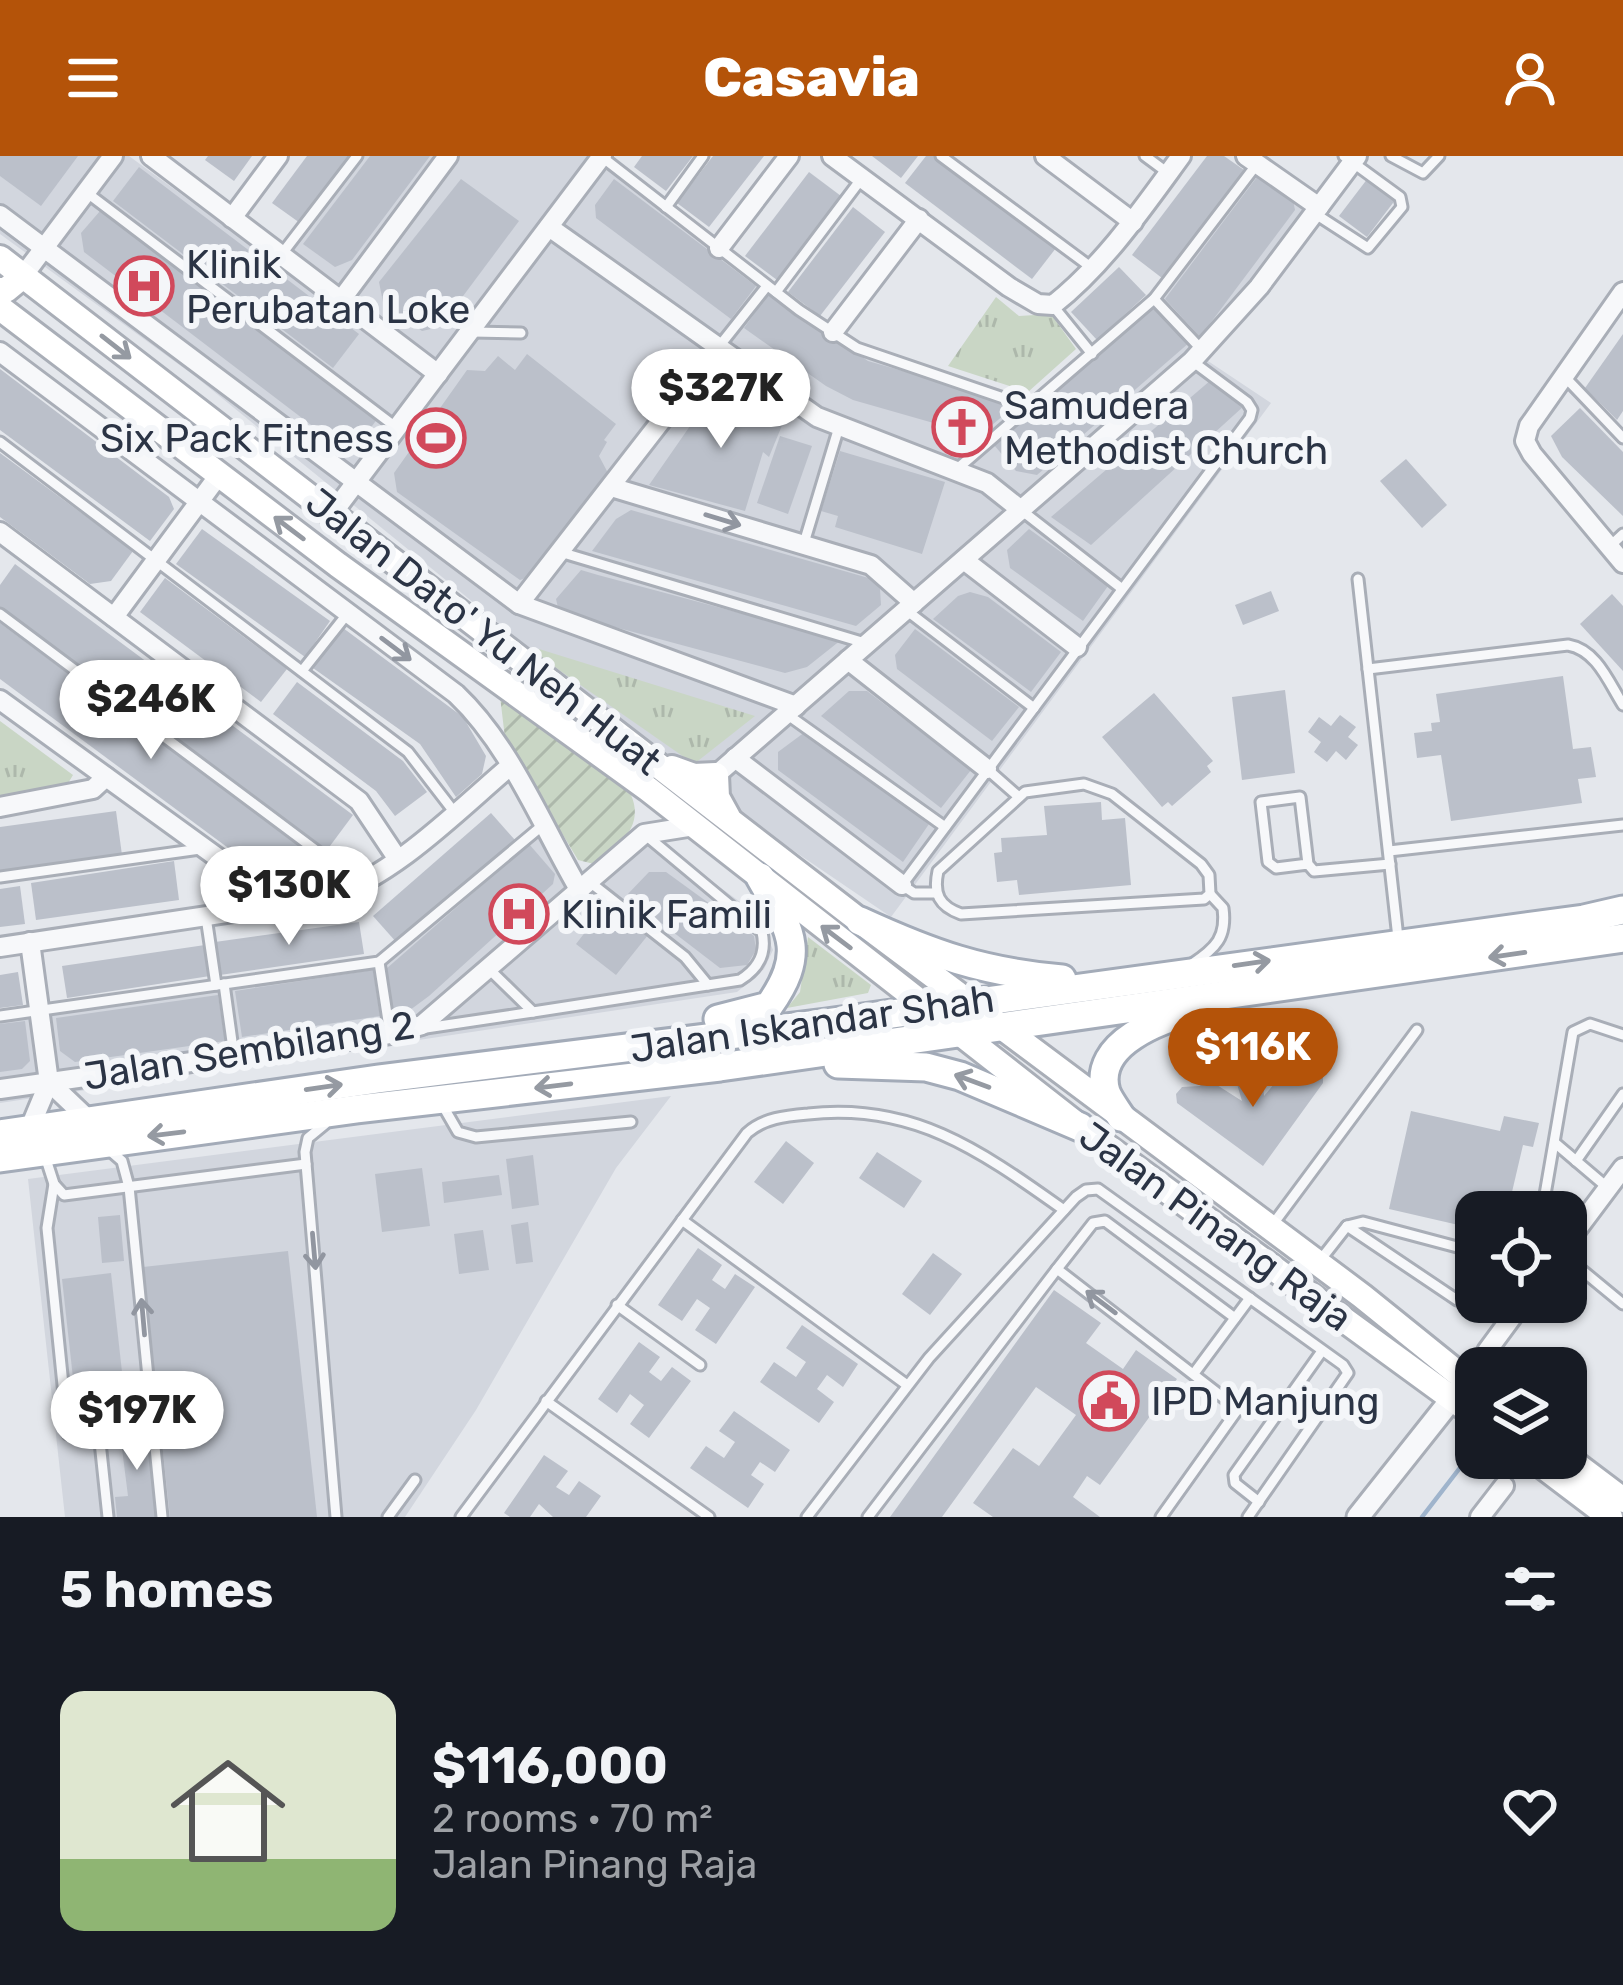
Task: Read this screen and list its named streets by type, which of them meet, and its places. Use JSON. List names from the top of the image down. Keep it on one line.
{"streets":{"main road":["Jalan Dato' Yu Neh Huat","Jalan Iskandar Shah","Jalan Pinang Raja"],"street":["Jalan Sembilang 2"]},"crossings":[["Jalan Dato' Yu Neh Huat","Jalan Iskandar Shah"],["Jalan Dato' Yu Neh Huat","Jalan Pinang Raja"],["Jalan Iskandar Shah","Jalan Pinang Raja"]],"places":{"hospital":["Klinik Perubatan Loke","Klinik Famili"],"church":["Samudera Methodist Church"],"sports":["Six Pack Fitness"],"public building":["IPD Manjung"]},"page":{"header":"Casavia","price":["$327K","$246K","$130K","$116K","$197K"],"heading":"5 homes","list":[{"name":"$116,000","note":"2 rooms · 70 m² · Jalan Pinang Raja"}]}}
